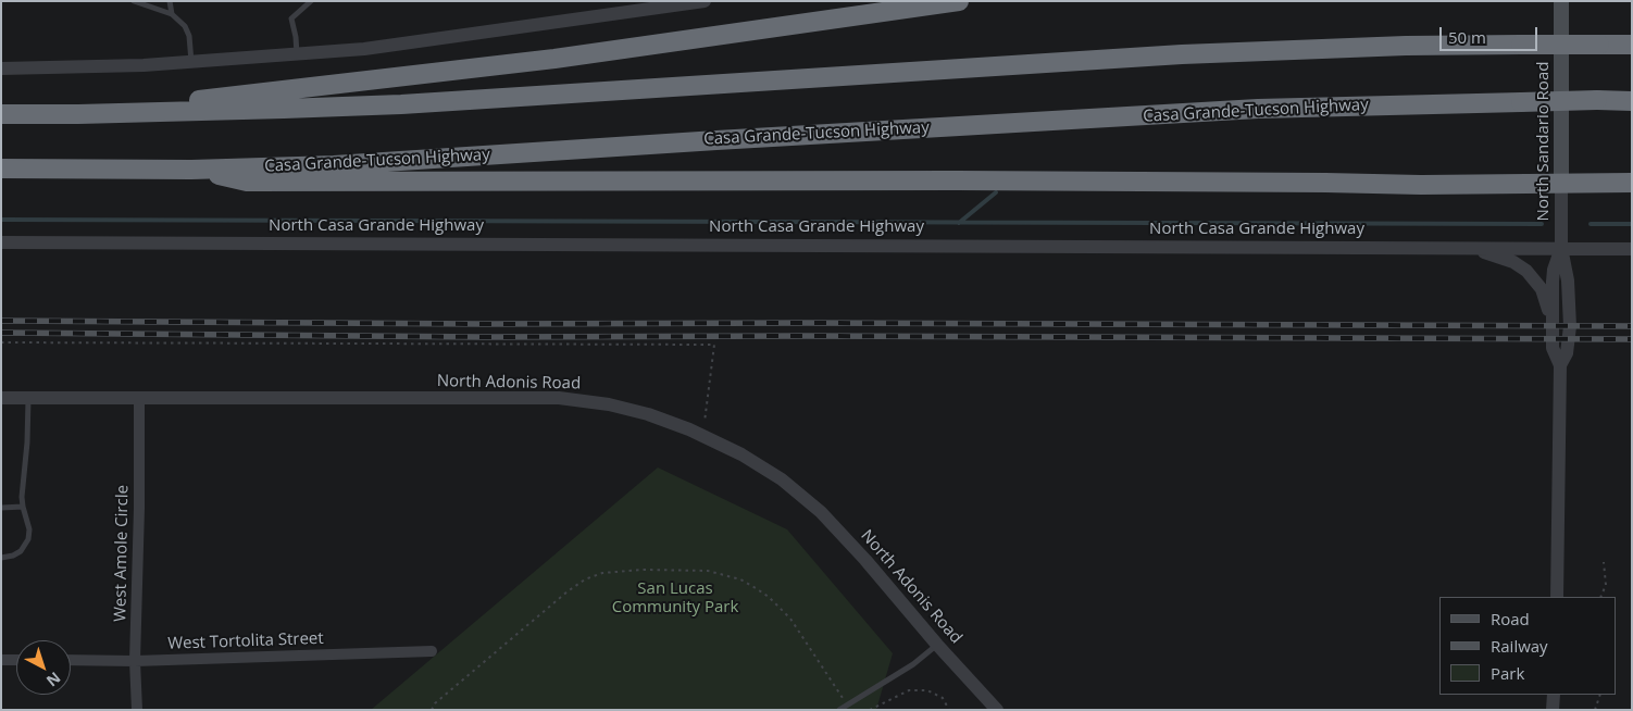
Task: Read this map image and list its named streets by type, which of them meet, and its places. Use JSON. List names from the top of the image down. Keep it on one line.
{"streets":{"highway":["Casa Grande-Tucson Highway"],"main road":["North Sandario Road"],"street":["North Casa Grande Highway","North Adonis Road","West Amole Circle","West Tortolita Street"]},"crossings":[["North Sandario Road","North Casa Grande Highway"],["North Adonis Road","West Amole Circle"],["West Amole Circle","West Tortolita Street"]],"parks":["San Lucas Community Park"],"legend":["Road","Railway","Park"],"scale_bar":"50 m","north":"bottom right"}
